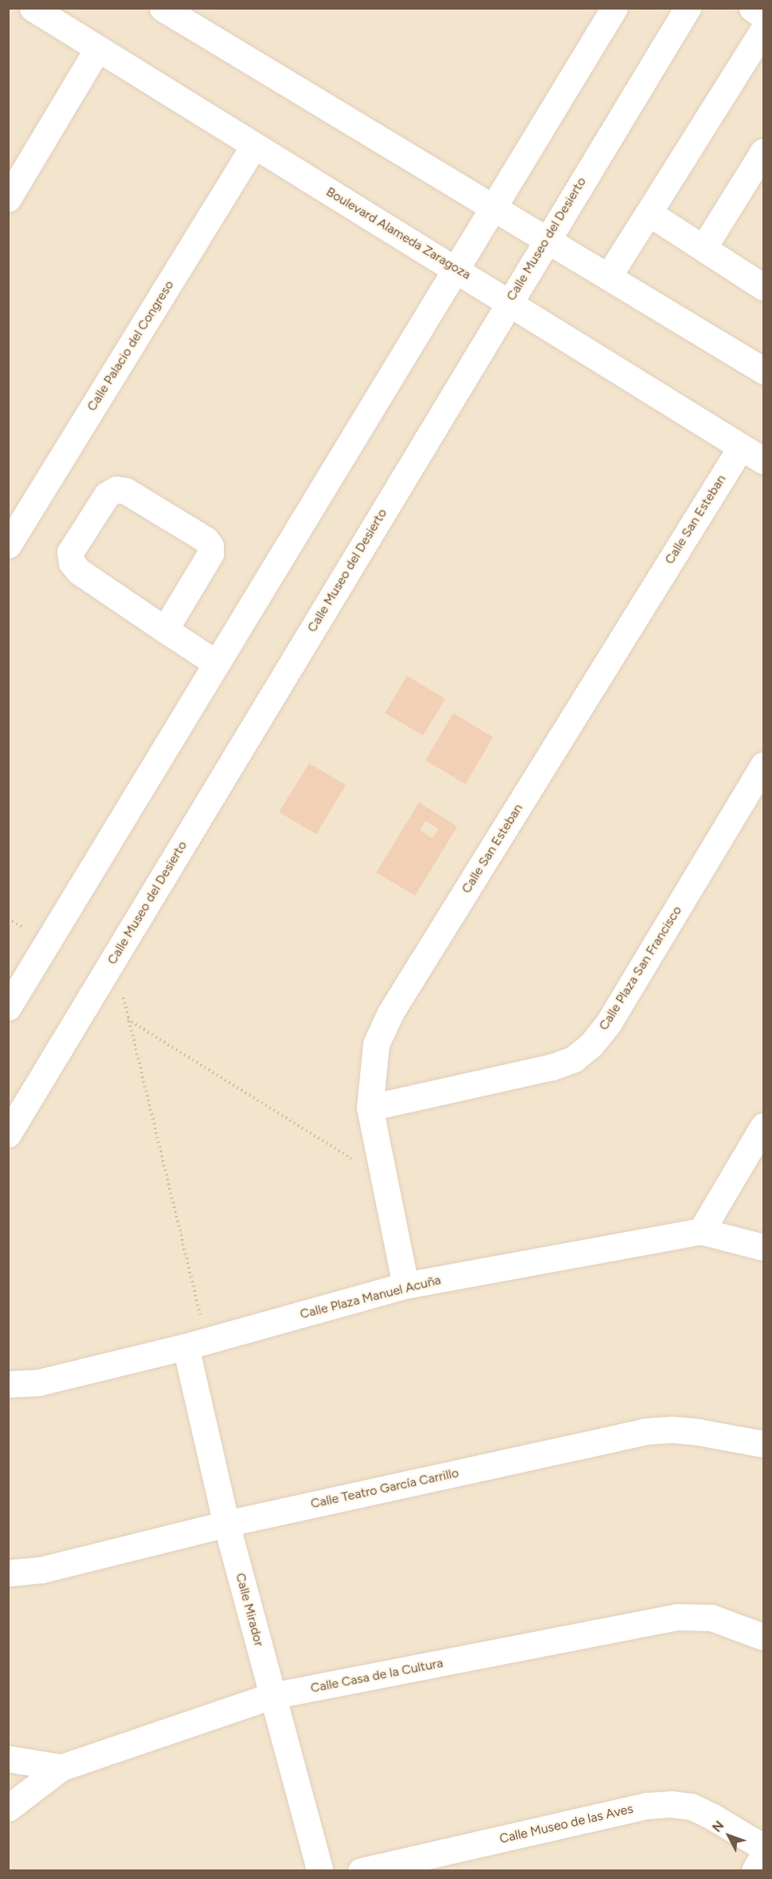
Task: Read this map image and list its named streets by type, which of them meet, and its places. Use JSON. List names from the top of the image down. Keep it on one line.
{"streets":{"street":["Boulevard Alameda Zaragoza","Calle Museo del Desierto","Calle Palacio del Congreso","Calle San Esteban","Calle Plaza San Francisco","Calle Plaza Manuel Acuña","Calle Teatro García Carrillo","Calle Mirador","Calle Casa de la Cultura","Calle Museo de las Aves"]},"crossings":[["Boulevard Alameda Zaragoza","Calle Museo del Desierto"],["Boulevard Alameda Zaragoza","Calle Palacio del Congreso"],["Boulevard Alameda Zaragoza","Calle San Esteban"],["Calle San Esteban","Calle Plaza San Francisco"],["Calle San Esteban","Calle Plaza Manuel Acuña"],["Calle Plaza Manuel Acuña","Calle Mirador"],["Calle Teatro García Carrillo","Calle Mirador"],["Calle Mirador","Calle Casa de la Cultura"]],"north":"top left"}
